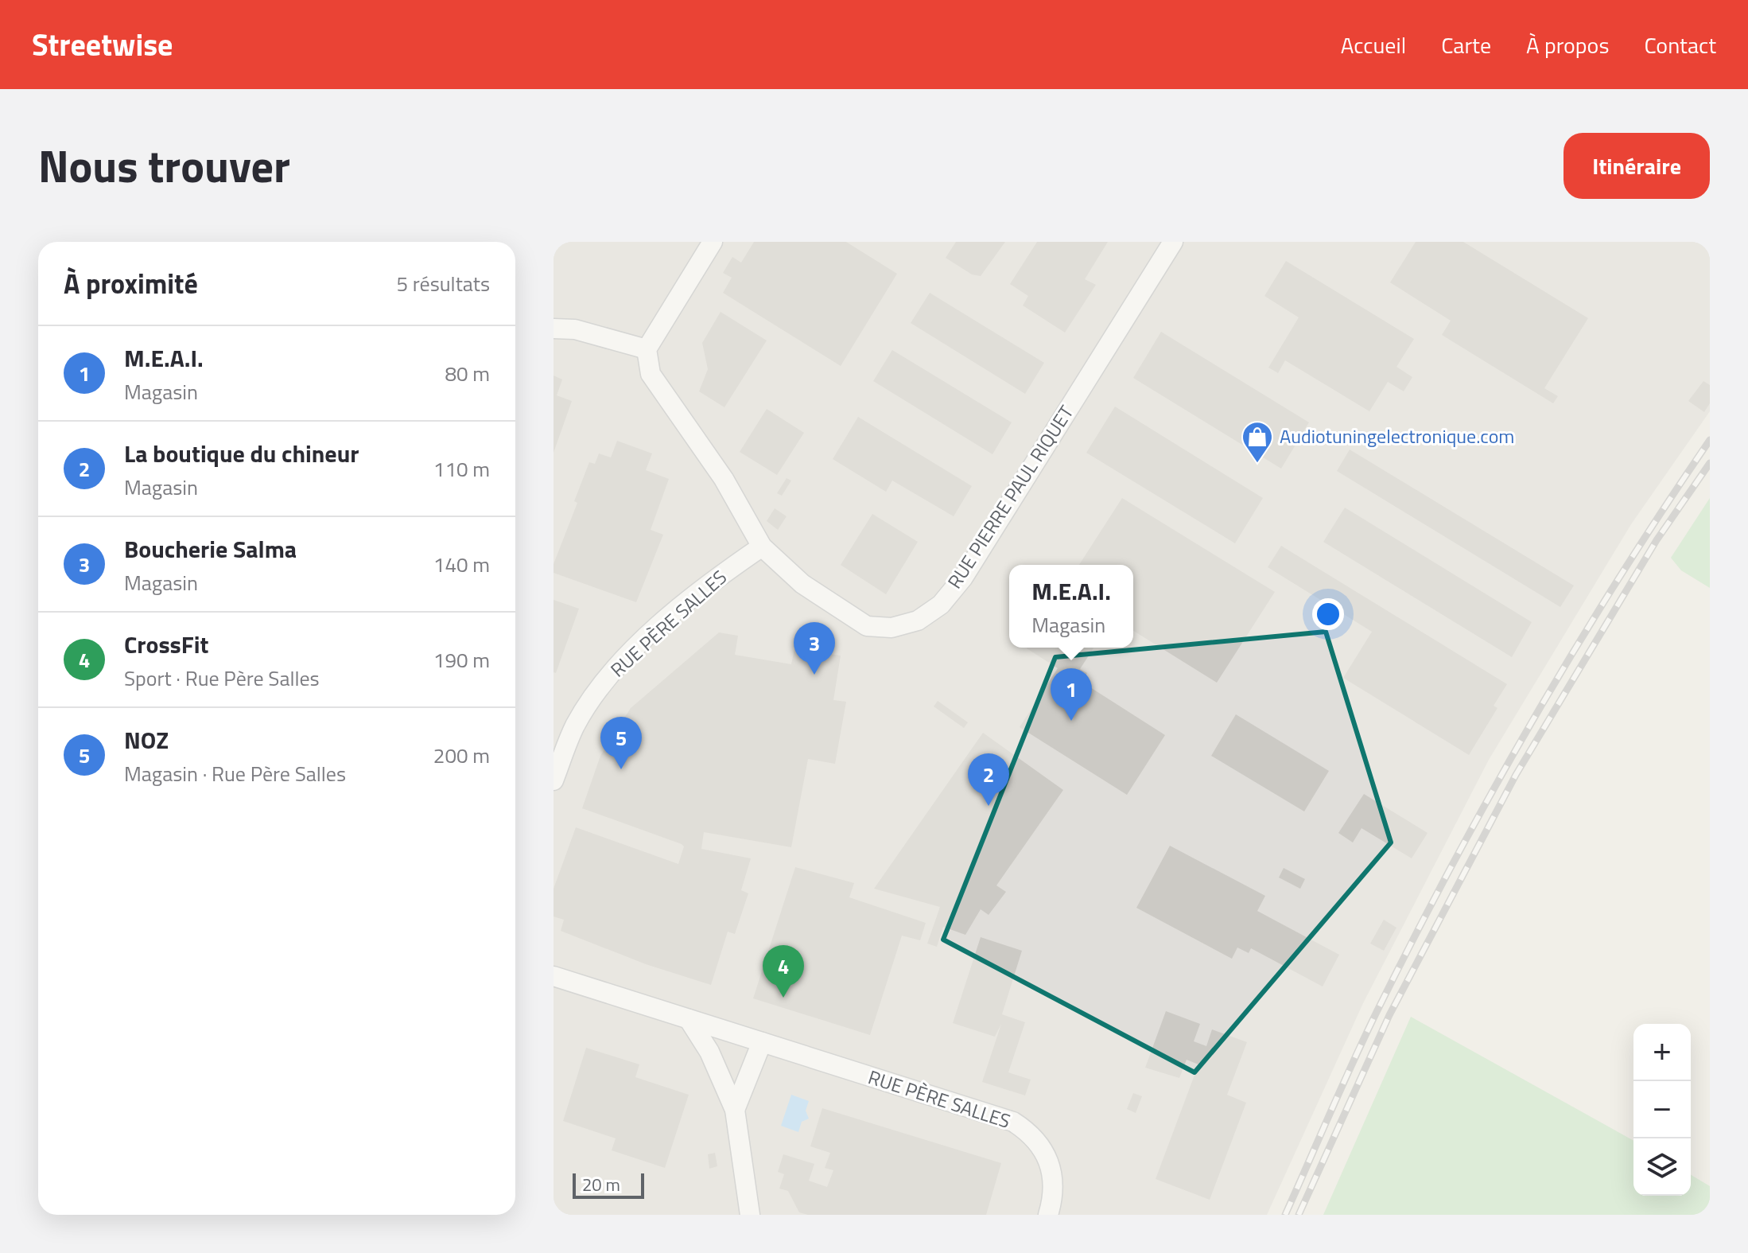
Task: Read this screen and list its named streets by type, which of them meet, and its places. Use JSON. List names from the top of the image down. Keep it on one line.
{"streets":{"street":["RUE PIERRE PAUL RIQUET","RUE PÈRE SALLES"]},"crossings":[["RUE PIERRE PAUL RIQUET","RUE PÈRE SALLES"]],"places":{"shop":["Audiotuningelectronique.com"]},"scale_bar":"20 m","page":{"header":"Streetwise","nav":["Accueil","Carte","À propos","Contact"],"title":"Nous trouver","buttons":"Itinéraire","heading":["À proximité","5 résultats"],"list":[{"mark":"1","name":"M.E.A.I.","note":"Magasin","value":"80 m"},{"mark":"2","name":"La boutique du chineur","note":"Magasin","value":"110 m"},{"mark":"3","name":"Boucherie Salma","note":"Magasin","value":"140 m"},{"mark":"4","name":"CrossFit","note":"Sport · Rue Père Salles","value":"190 m"},{"mark":"5","name":"NOZ","note":"Magasin · Rue Père Salles","value":"200 m"}],"popup":["M.E.A.I.","Magasin"],"pins":["3","1","5","2","4"],"map_buttons":["+","−"],"scale":"20 m"}}
